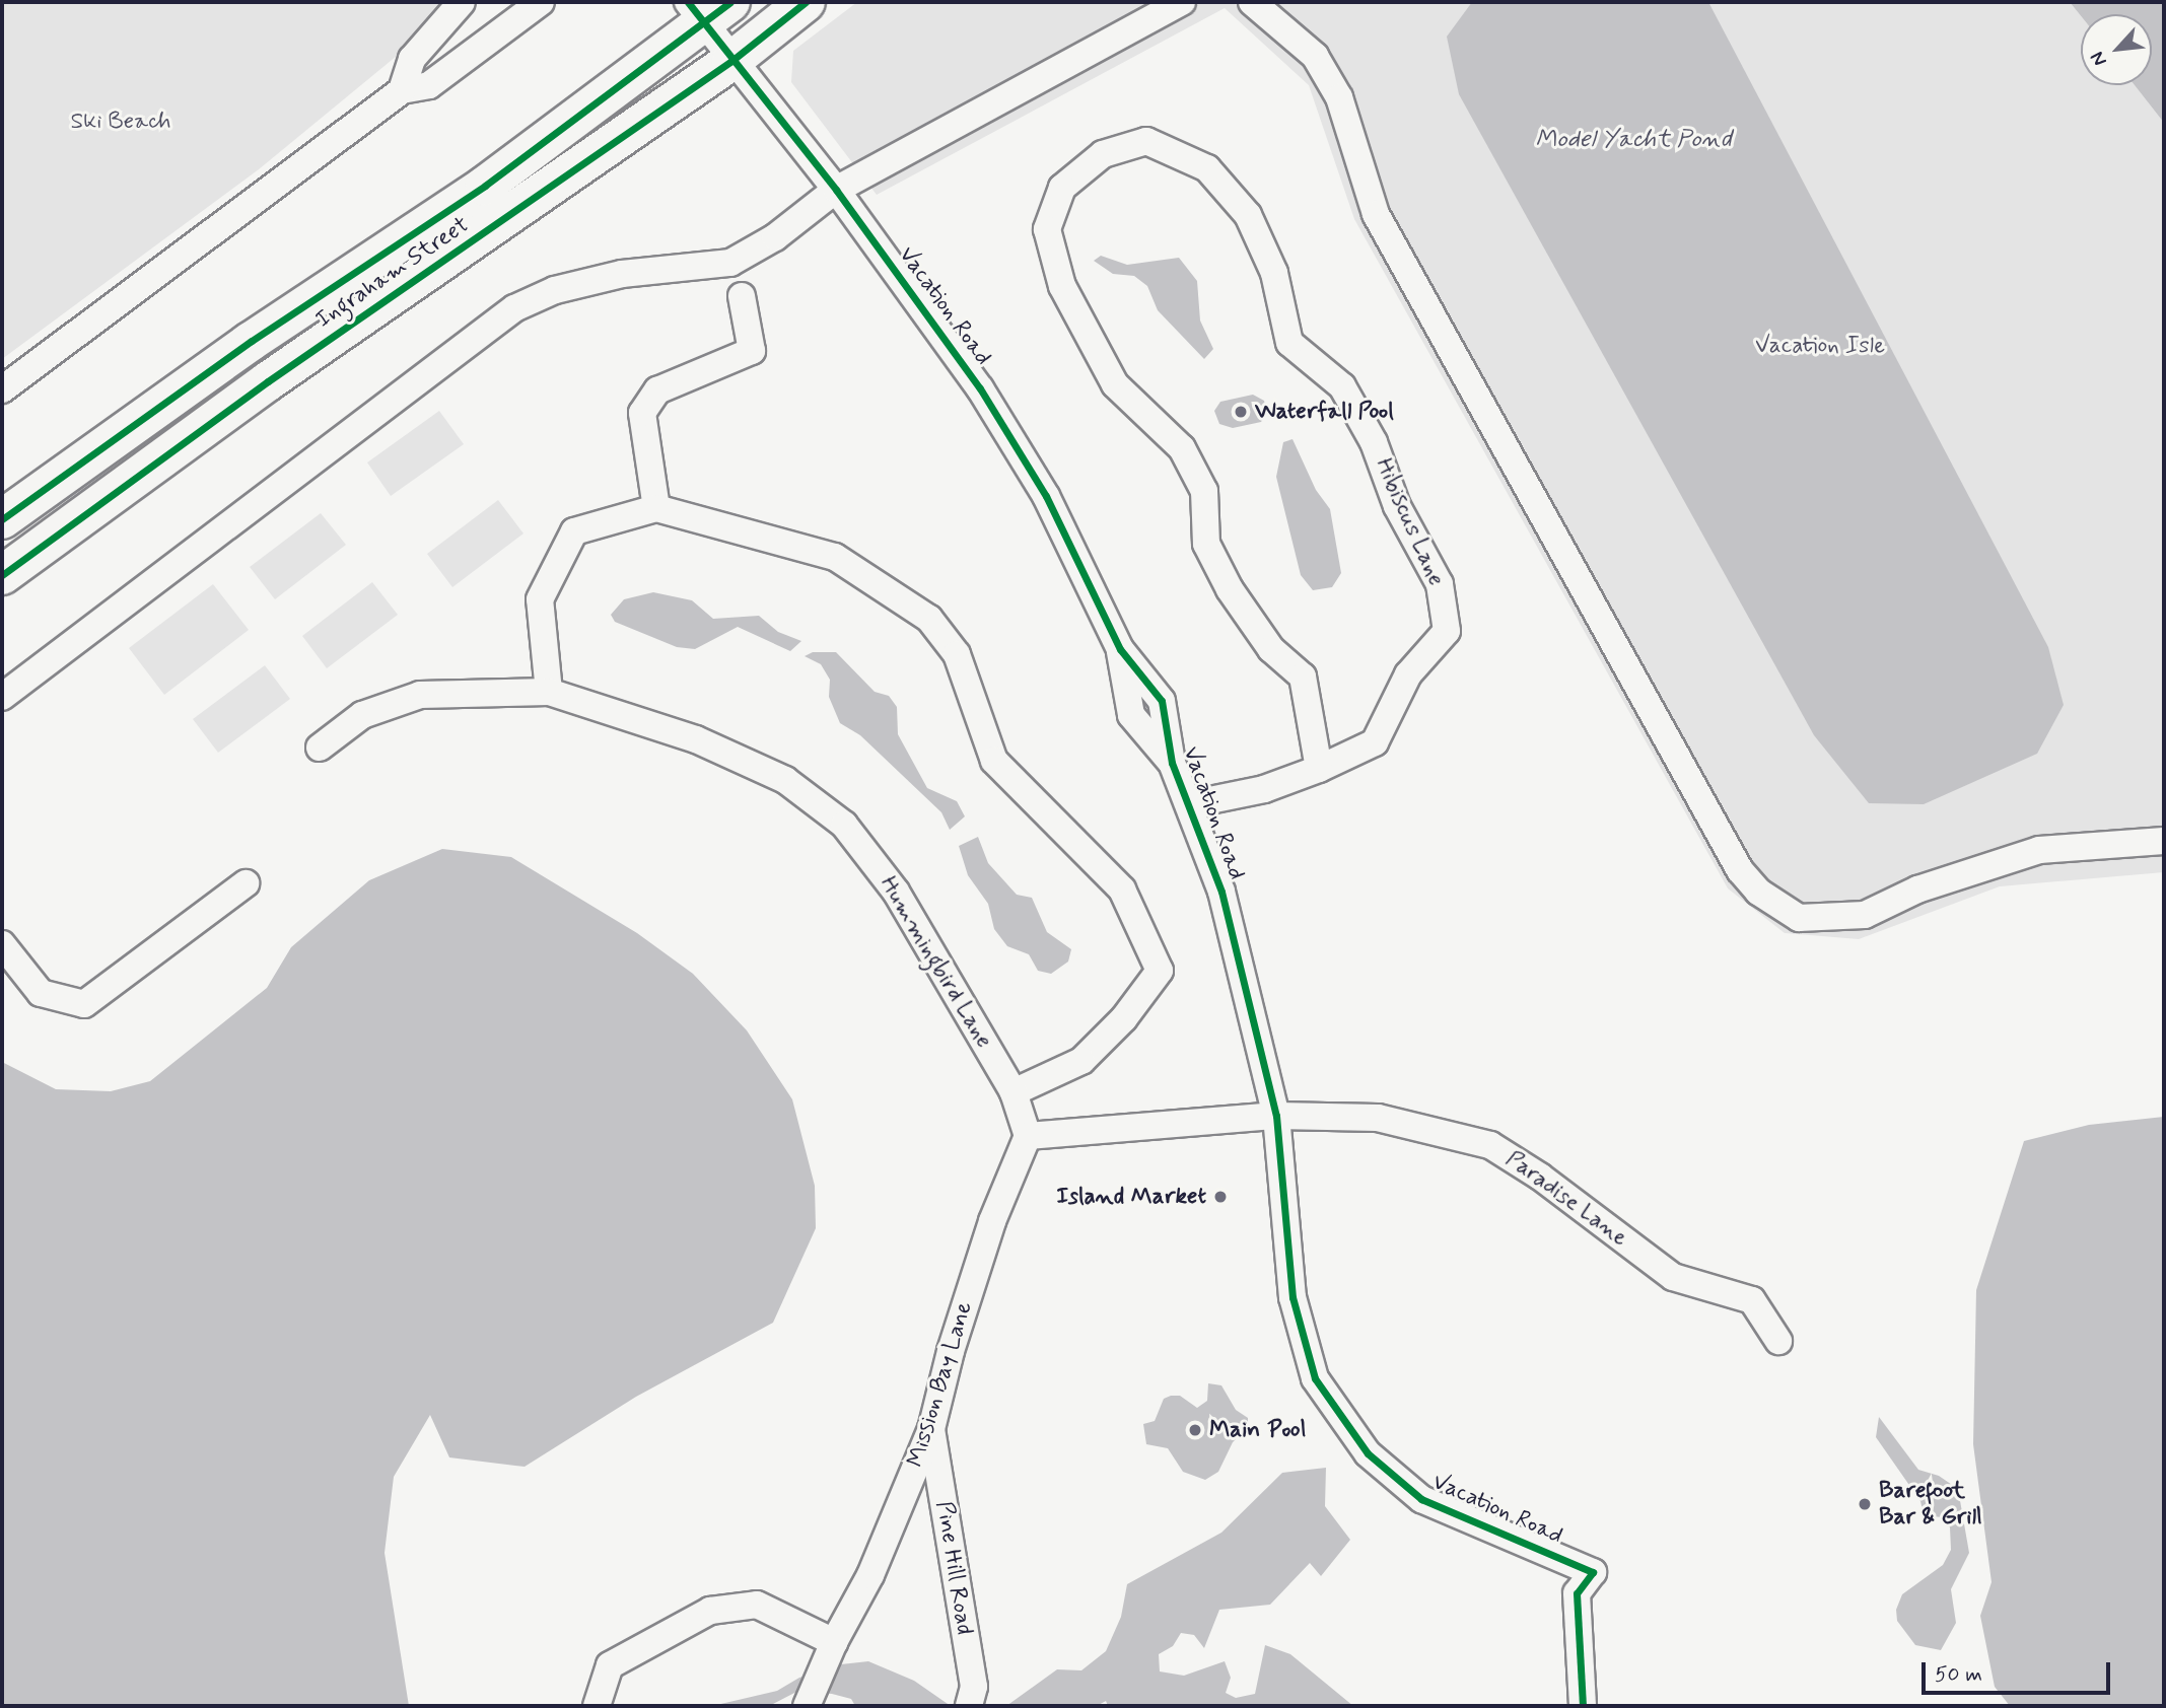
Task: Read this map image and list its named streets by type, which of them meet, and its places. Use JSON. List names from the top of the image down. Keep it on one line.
{"streets":{"main road":["Ingraham Street"],"street":["Vacation Road","Hibiscus Lane","Hummingbird Lane","Paradise Lane","Mission Bay Lane","Pine Hill Road"]},"crossings":[["Ingraham Street","Vacation Road"],["Vacation Road","Hibiscus Lane"],["Vacation Road","Paradise Lane"],["Hummingbird Lane","Paradise Lane"],["Hummingbird Lane","Mission Bay Lane"],["Paradise Lane","Mission Bay Lane"],["Mission Bay Lane","Pine Hill Road"]],"water":["Model Yacht Pond"],"parks":["Ski Beach","Vacation Isle"],"places":["Waterfall Pool","Island Market","Main Pool","Barefoot Bar & Grill"],"scale_bar":"50 m","north":"bottom left"}
